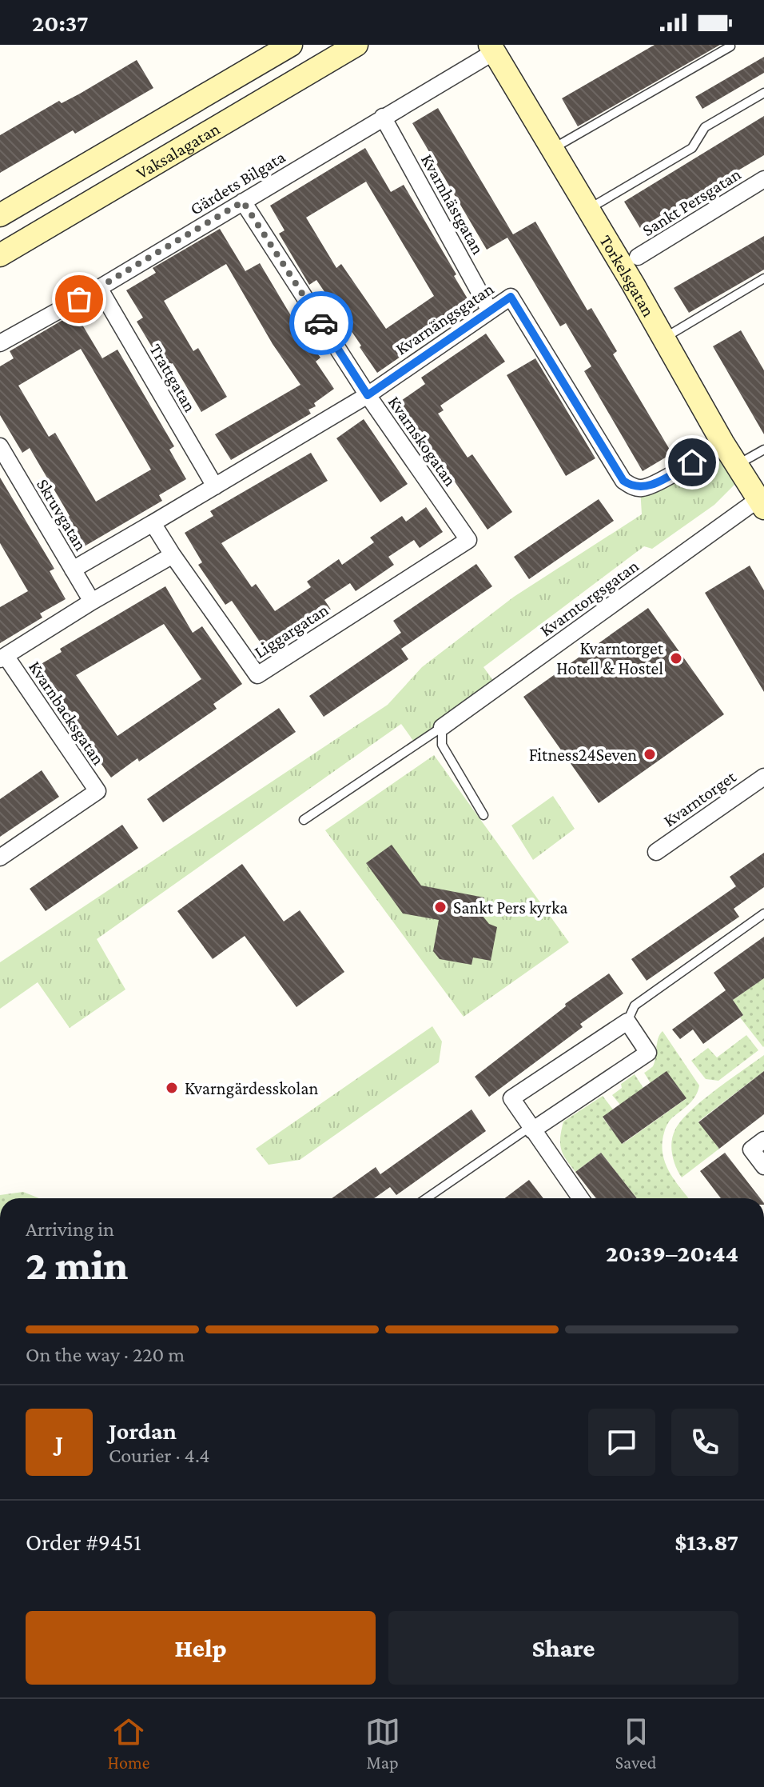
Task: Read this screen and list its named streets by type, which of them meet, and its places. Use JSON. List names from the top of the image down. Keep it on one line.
{"streets":{"main road":["Vaksalagatan","Torkelsgatan"],"street":["Gärdets Bilgata","Sankt Persgatan","Kvarnhästgatan","Kvarnängsgatan","Trattgatan","Kvarnskogatan","Skruvgatan","Kvarntorgsgatan","Liggargatan","Kvarnbacksgatan","Kvarntorget"]},"crossings":[["Gärdets Bilgata","Kvarnhästgatan"],["Gärdets Bilgata","Torkelsgatan"],["Gärdets Bilgata","Trattgatan"],["Gärdets Bilgata","Kvarnskogatan"],["Kvarnhästgatan","Kvarnängsgatan"],["Torkelsgatan","Kvarnängsgatan"],["Torkelsgatan","Kvarntorgsgatan"],["Kvarnängsgatan","Trattgatan"],["Kvarnängsgatan","Kvarnskogatan"],["Kvarnängsgatan","Skruvgatan"],["Kvarnskogatan","Liggargatan"]],"places":["Kvarntorget Hotell & Hostel","Fitness24Seven","Sankt Pers kyrka","Kvarngärdesskolan"],"page":{"status":"20:37","heading":["2 min","Arriving in","20:39–20:44"],"panel":["Jordan","Courier · 4.4","Order #9451","$13.87"],"bar":"On the way · 220 m","round":"J","buttons":["Help","Share"],"tabs":["Home","Map","Saved"]}}
